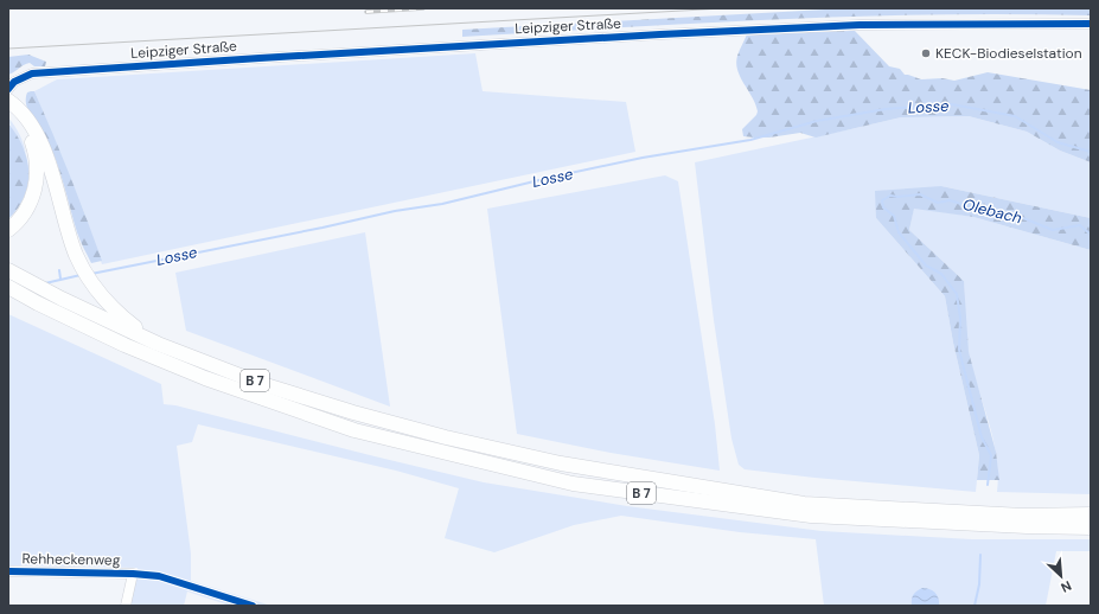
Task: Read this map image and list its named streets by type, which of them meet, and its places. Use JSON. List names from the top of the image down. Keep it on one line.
{"streets":{"highway":["B 7"],"street":["Leipziger Straße","Rehheckenweg"]},"water":["Losse","Olebach"],"places":["KECK-Biodieselstation"],"north":"bottom right"}
